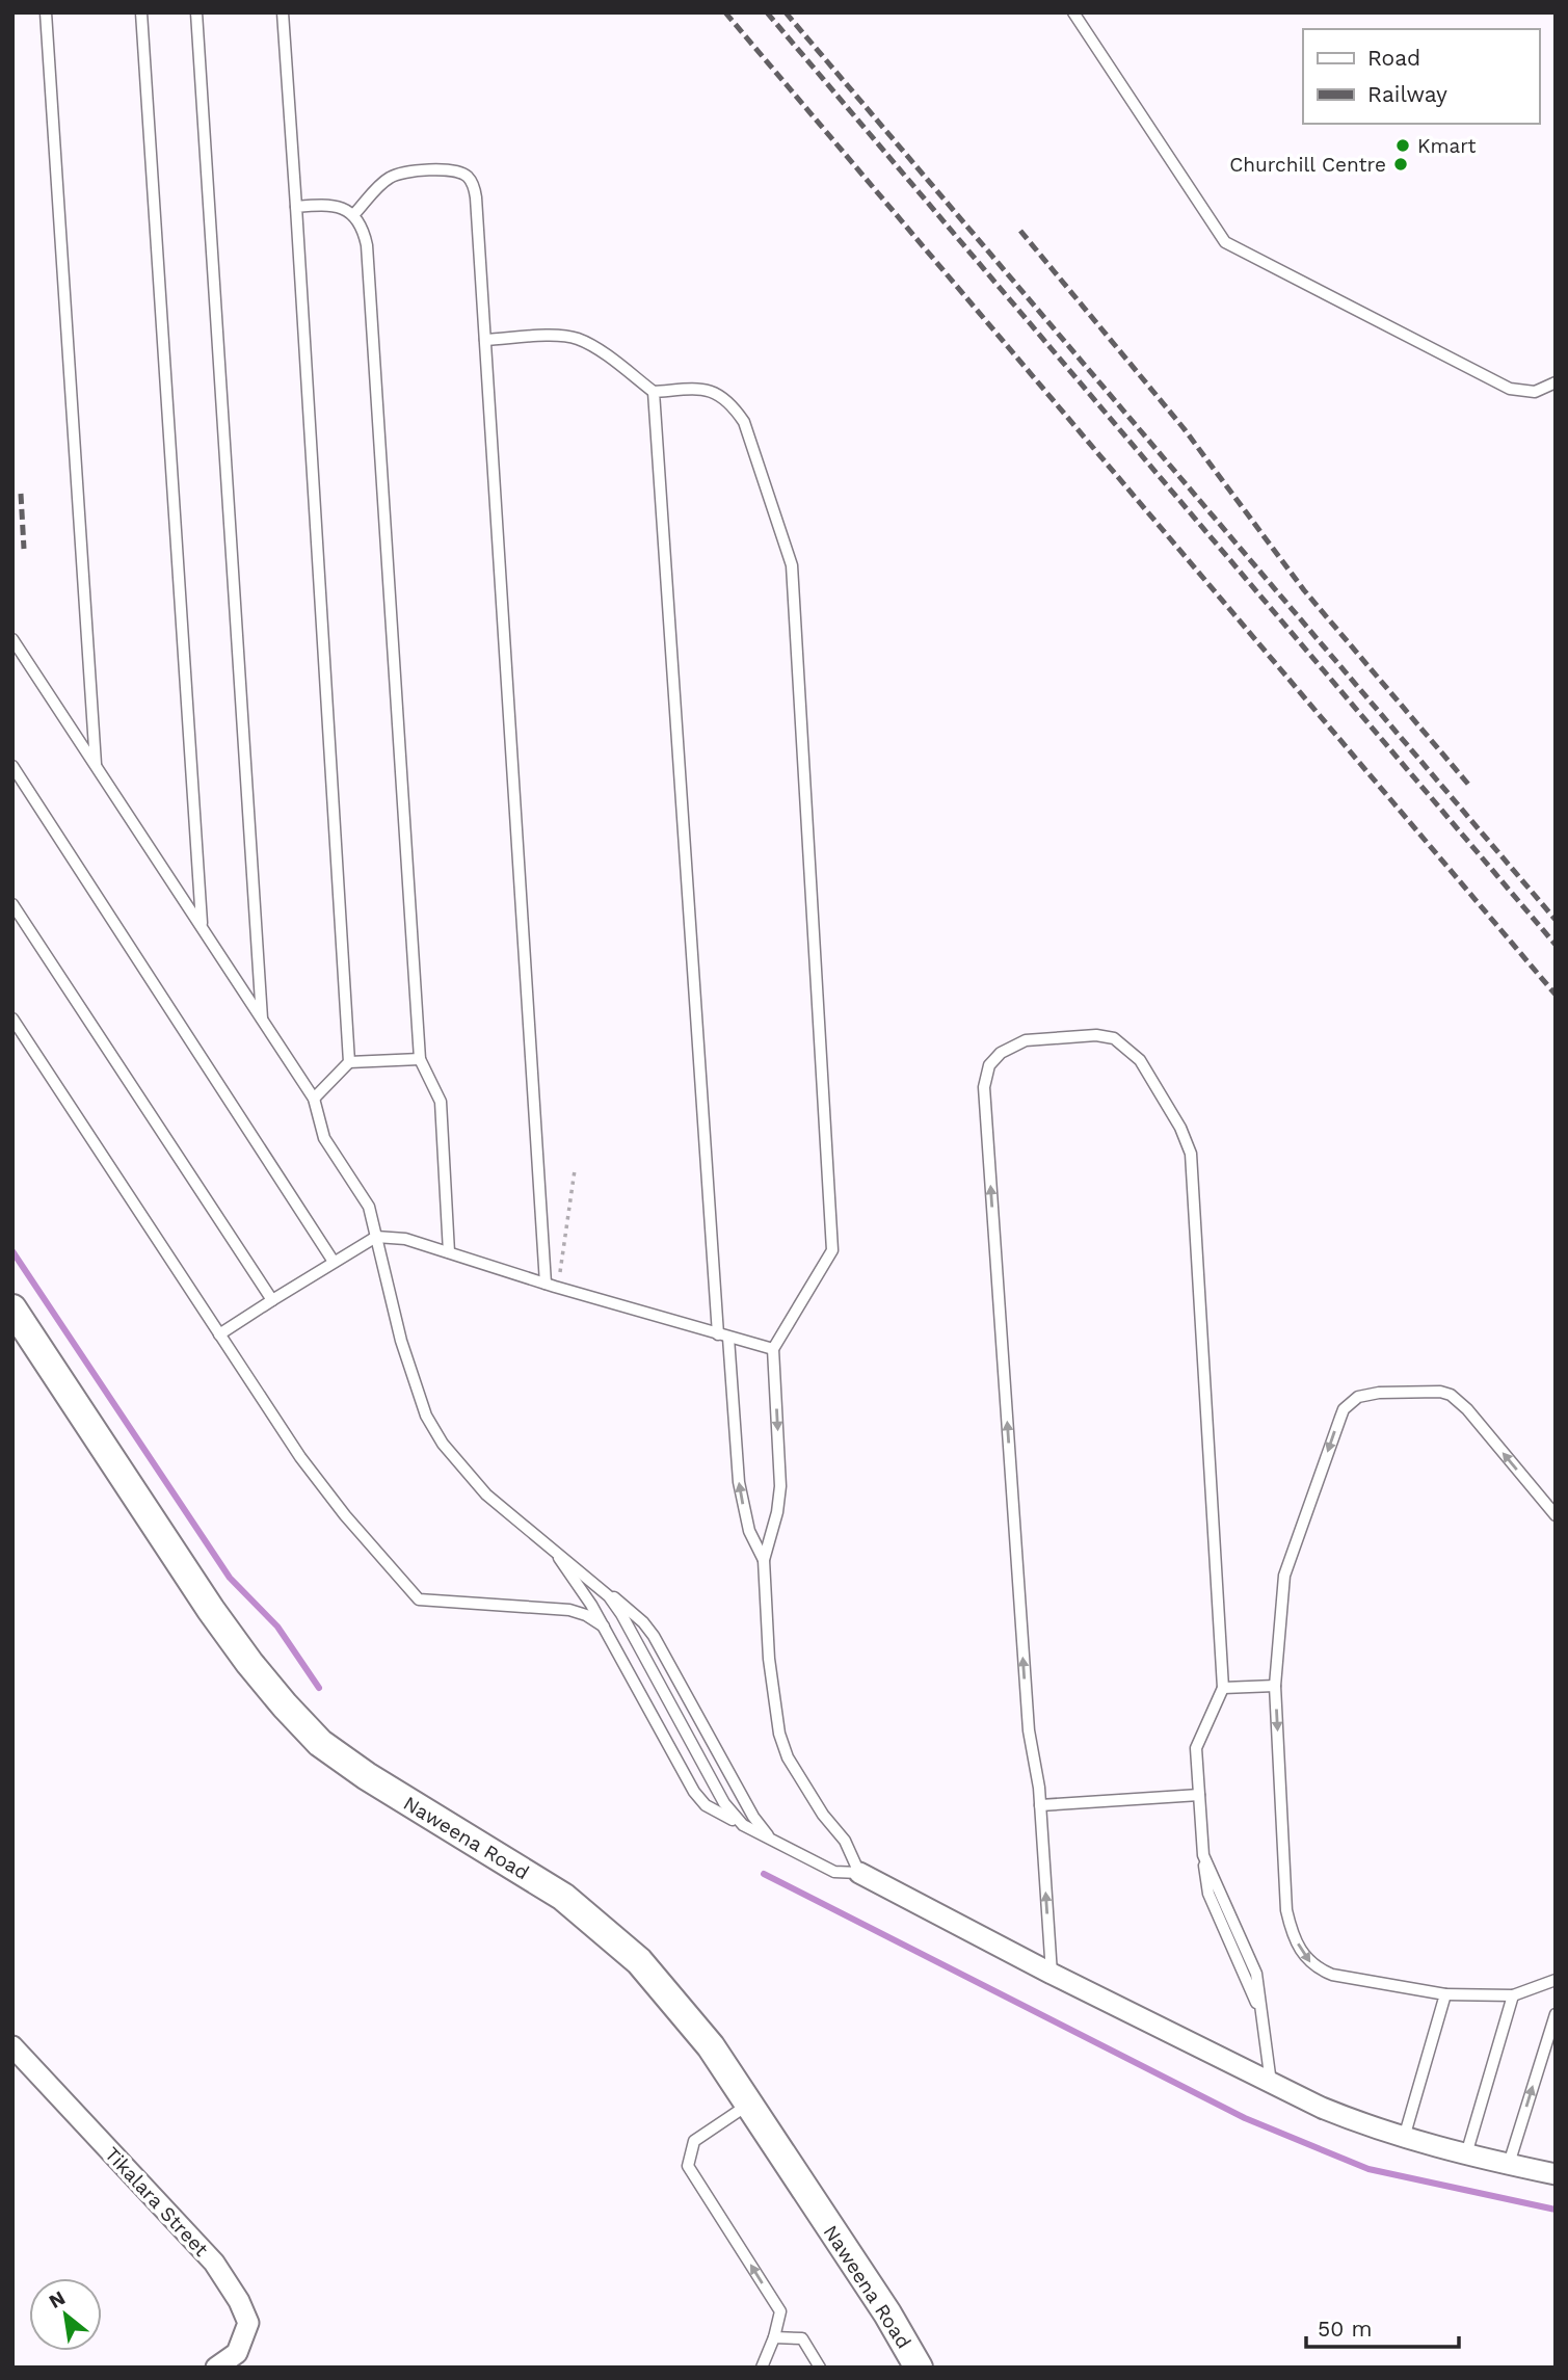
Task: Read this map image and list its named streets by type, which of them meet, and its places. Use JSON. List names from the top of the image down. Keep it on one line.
{"streets":{"street":["Naweena Road","Tikalara Street"]},"places":["Kmart","Churchill Centre"],"legend":["Road","Railway"],"scale_bar":"50 m","north":"top left"}
